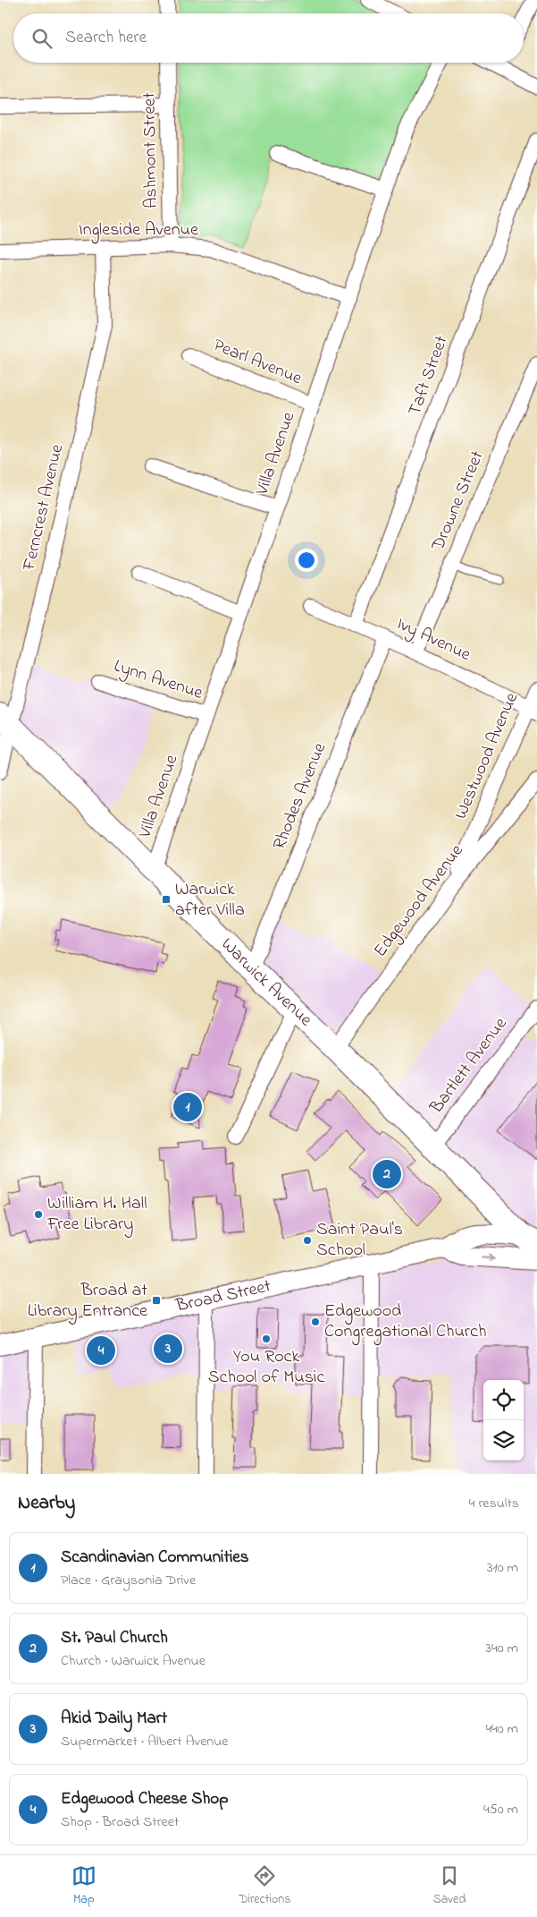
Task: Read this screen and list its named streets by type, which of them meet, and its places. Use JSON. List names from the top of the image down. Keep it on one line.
{"streets":{"main road":["Warwick Avenue","Broad Street"],"street":["Ashmont Street","Ingleside Avenue","Pearl Avenue","Taft Street","Villa Avenue","Drowne Street","Ferncrest Avenue","Ivy Avenue","Lynn Avenue","Westwood Avenue","Rhodes Avenue","Edgewood Avenue","Bartlett Avenue"]},"crossings":[["Ashmont Street","Ingleside Avenue"],["Ingleside Avenue","Villa Avenue"],["Ingleside Avenue","Ferncrest Avenue"],["Pearl Avenue","Villa Avenue"],["Taft Street","Ivy Avenue"],["Villa Avenue","Lynn Avenue"],["Villa Avenue","Warwick Avenue"],["Drowne Street","Ivy Avenue"],["Ferncrest Avenue","Warwick Avenue"],["Ivy Avenue","Westwood Avenue"],["Ivy Avenue","Rhodes Avenue"],["Westwood Avenue","Edgewood Avenue"],["Rhodes Avenue","Warwick Avenue"],["Edgewood Avenue","Warwick Avenue"],["Warwick Avenue","Bartlett Avenue"],["Warwick Avenue","Broad Street"]],"places":{"transit":["Warwick after Villa","Broad at Library Entrance"],"other":["William H. Hall Free Library","Saint Paul's School","Edgewood Congregational Church","You Rock School of Music"]},"page":{"search":"Search here","pins":["1","2","3","4"],"heading":["Nearby","4 results"],"list":[{"mark":"1","name":"Scandinavian Communities","note":"Place · Graysonia Drive","value":"310 m"},{"mark":"2","name":"St. Paul Church","note":"Church · Warwick Avenue","value":"340 m"},{"mark":"3","name":"Akid Daily Mart","note":"Supermarket · Albert Avenue","value":"440 m"},{"mark":"4","name":"Edgewood Cheese Shop","note":"Shop · Broad Street","value":"450 m"}],"nav":["Map","Directions","Saved"]}}
